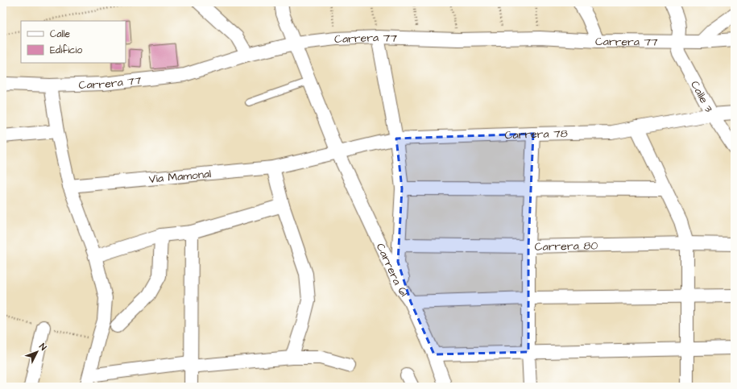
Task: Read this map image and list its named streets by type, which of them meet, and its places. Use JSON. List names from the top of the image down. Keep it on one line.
{"streets":{"street":["Carrera 77","Calle 3","Carrera 78","Vía Mamonal","Carrera 80","Carrera 61"]},"crossings":[["Carrera 77","Calle 3"],["Calle 3","Carrera 78"],["Carrera 78","Vía Mamonal"],["Carrera 78","Carrera 61"],["Vía Mamonal","Carrera 61"]],"legend":["Calle","Edificio"],"north":"top right"}
